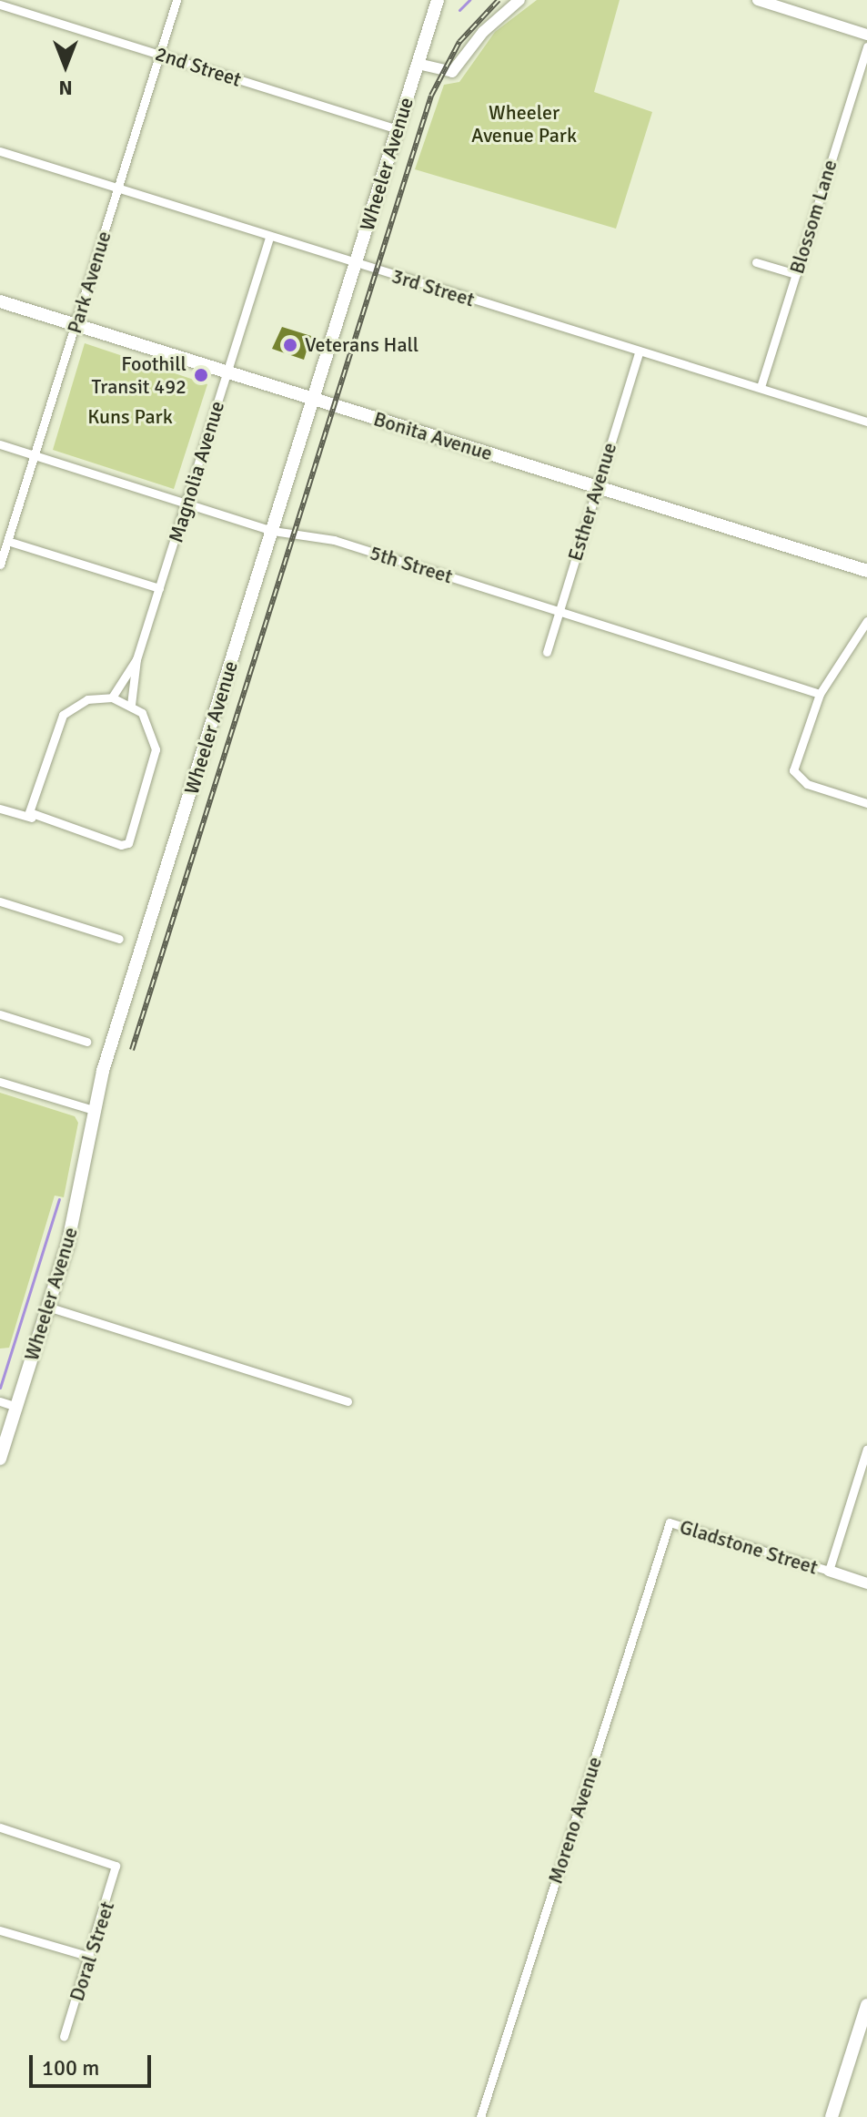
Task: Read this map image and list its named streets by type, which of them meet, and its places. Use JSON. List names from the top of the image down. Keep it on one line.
{"streets":{"main road":["Wheeler Avenue","Bonita Avenue"],"street":["2nd Street","Blossom Lane","Park Avenue","3rd Street","Magnolia Avenue","Esther Avenue","5th Street","Gladstone Street","Moreno Avenue","Doral Street"]},"crossings":[["2nd Street","Wheeler Avenue"],["2nd Street","Park Avenue"],["Wheeler Avenue","3rd Street"],["Wheeler Avenue","Bonita Avenue"],["Wheeler Avenue","5th Street"],["Blossom Lane","3rd Street"],["Park Avenue","3rd Street"],["Park Avenue","Bonita Avenue"],["Park Avenue","5th Street"],["3rd Street","Magnolia Avenue"],["3rd Street","Esther Avenue"],["Bonita Avenue","Magnolia Avenue"],["Bonita Avenue","Esther Avenue"],["Magnolia Avenue","5th Street"],["Esther Avenue","5th Street"],["Gladstone Street","Moreno Avenue"]],"parks":["Wheeler Avenue Park","Kuns Park"],"places":["Veterans Hall","Foothill Transit 492"],"scale_bar":"100 m","north":"bottom"}
